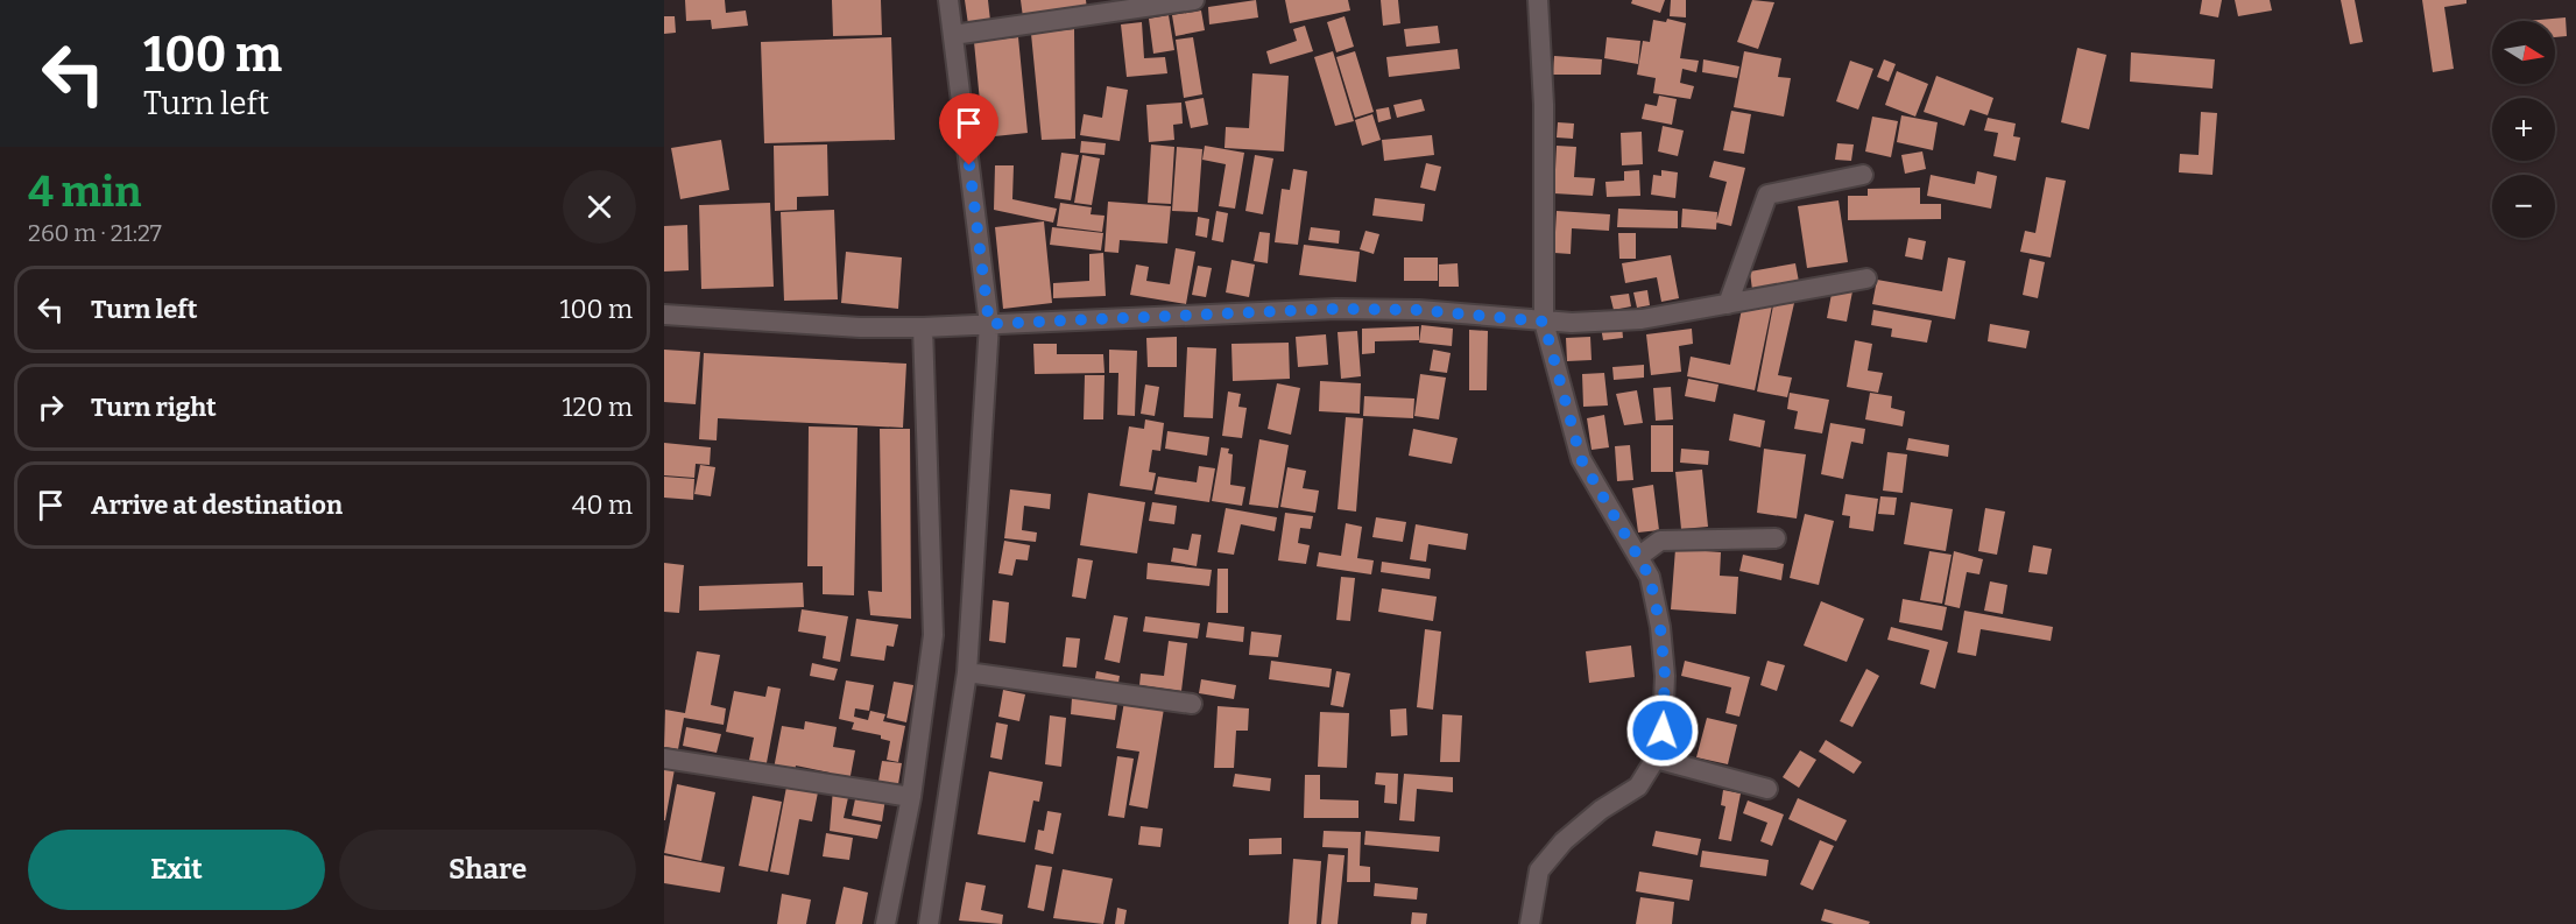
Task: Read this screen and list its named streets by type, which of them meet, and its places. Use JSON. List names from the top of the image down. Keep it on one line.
{"north":"right","page":{"turn":["100 m","Turn left"],"map_buttons":["+","−"],"heading":["4 min","260 m · 21:27"],"list":[{"name":"Turn left","value":"100 m"},{"name":"Turn right","value":"120 m"},{"name":"Arrive at destination","value":"40 m"}],"buttons":["Exit","Share"]}}
